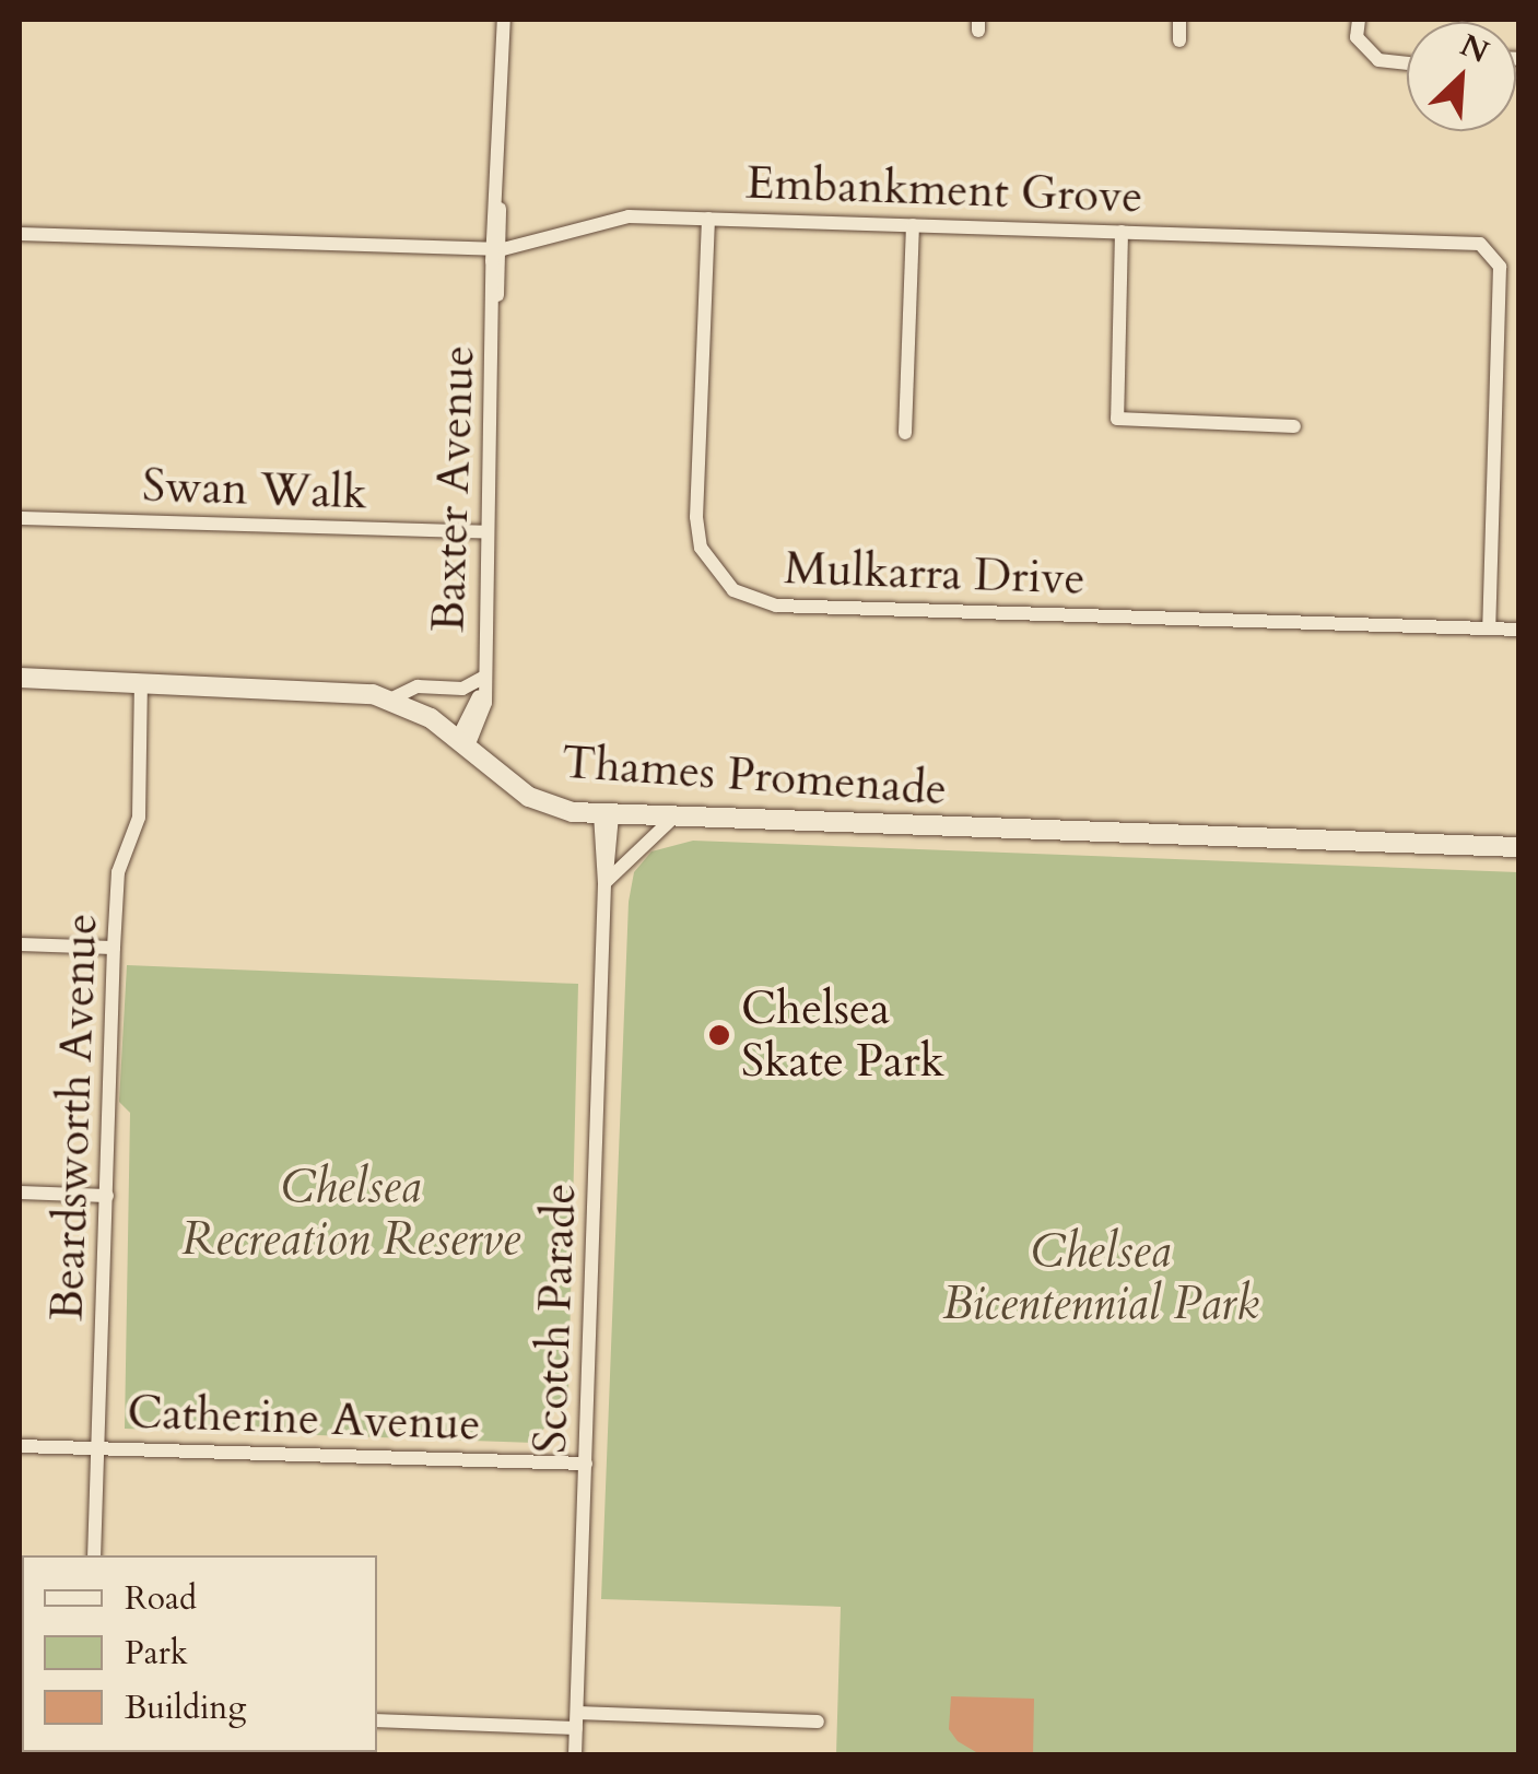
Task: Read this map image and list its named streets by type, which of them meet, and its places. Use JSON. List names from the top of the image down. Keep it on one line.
{"streets":{"main road":["Thames Promenade"],"street":["Embankment Grove","Baxter Avenue","Swan Walk","Mulkarra Drive","Beardsworth Avenue","Scotch Parade","Catherine Avenue"]},"crossings":[["Embankment Grove","Baxter Avenue"],["Embankment Grove","Mulkarra Drive"],["Baxter Avenue","Swan Walk"],["Baxter Avenue","Thames Promenade"],["Thames Promenade","Beardsworth Avenue"],["Thames Promenade","Scotch Parade"],["Beardsworth Avenue","Catherine Avenue"],["Scotch Parade","Catherine Avenue"]],"parks":["Chelsea Recreation Reserve","Chelsea Bicentennial Park"],"places":["Chelsea Skate Park"],"legend":["Road","Park","Building"],"north":"top right"}
